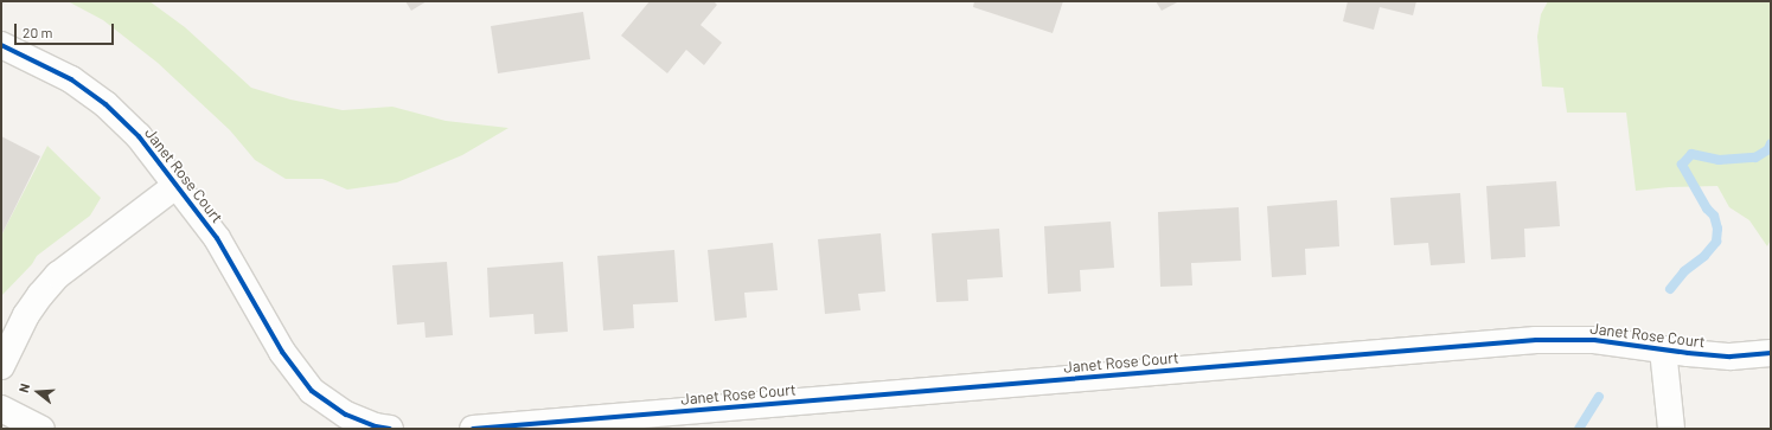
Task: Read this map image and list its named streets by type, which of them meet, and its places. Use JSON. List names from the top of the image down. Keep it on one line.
{"streets":{"street":["Janet Rose Court"]},"scale_bar":"20 m","north":"left"}
